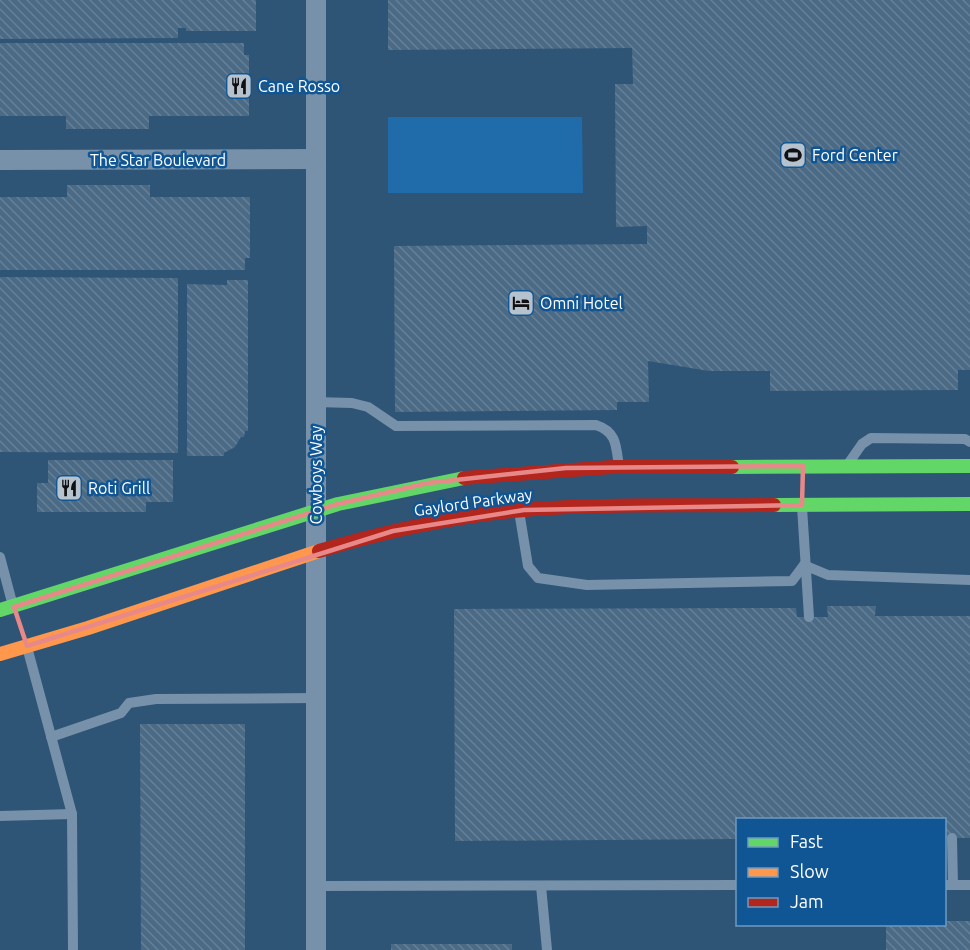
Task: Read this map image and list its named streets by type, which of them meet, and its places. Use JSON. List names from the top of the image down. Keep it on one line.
{"streets":{"street":["The Star Boulevard","Cowboys Way","Gaylord Parkway"]},"crossings":[["The Star Boulevard","Cowboys Way"],["Cowboys Way","Gaylord Parkway"]],"places":{"restaurant":["Cane Rosso","Roti Grill"],"sports":["Ford Center"],"hotel":["Omni Hotel"]},"legend":["Fast","Slow","Jam"]}
